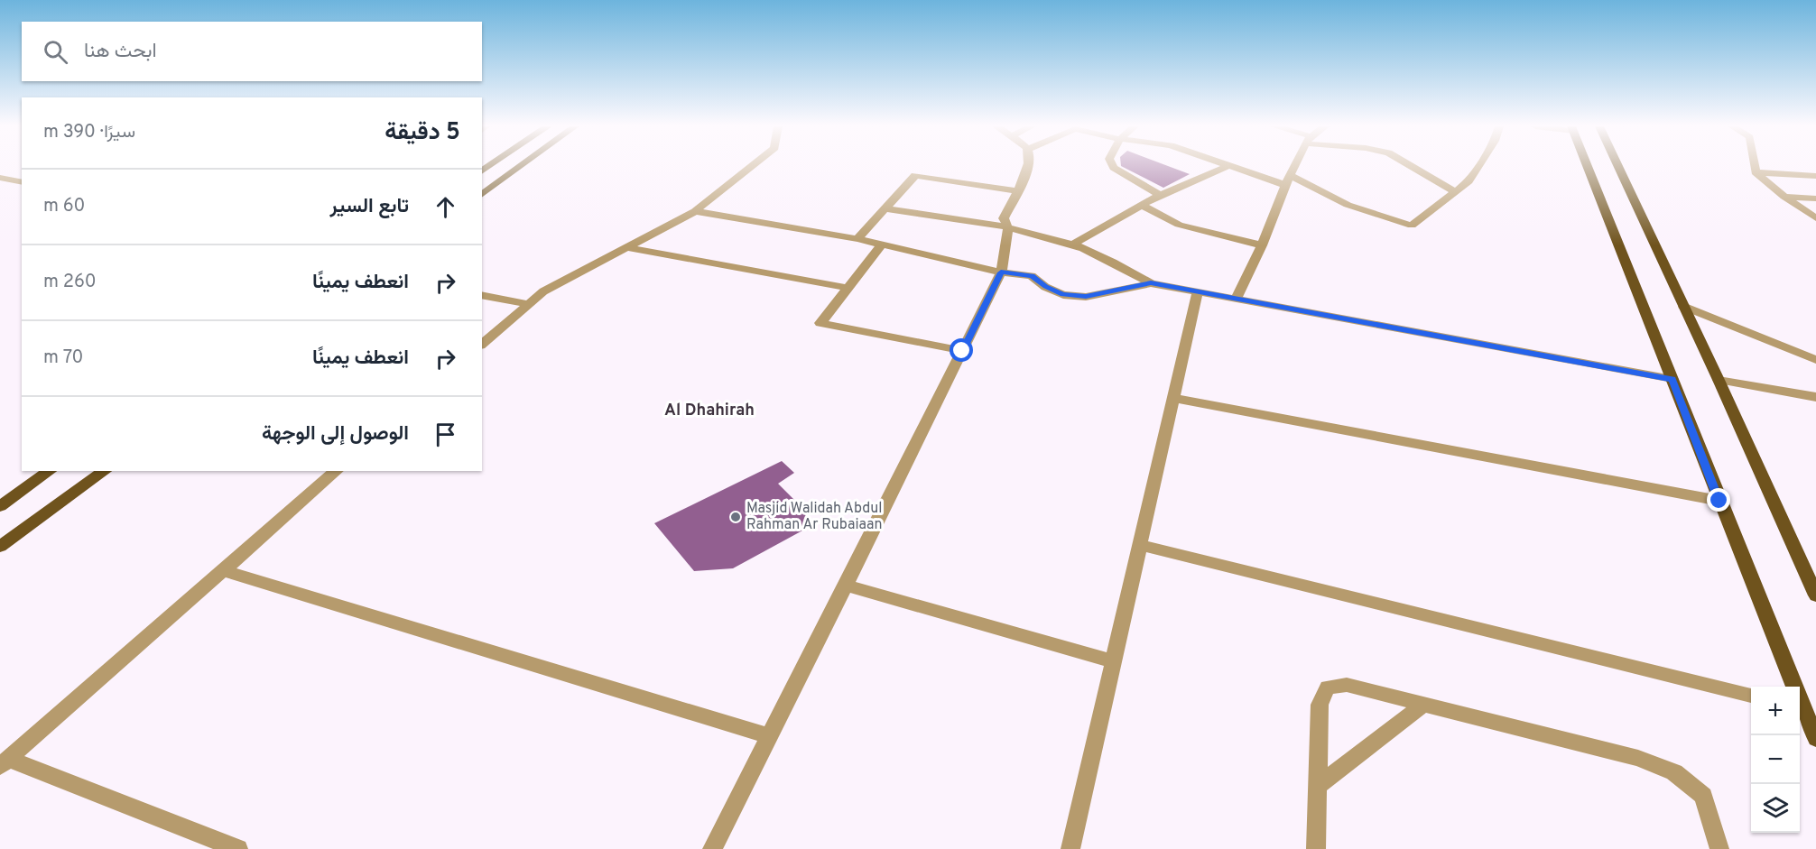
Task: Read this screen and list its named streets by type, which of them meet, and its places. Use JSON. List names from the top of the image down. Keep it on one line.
{"districts":["Al Dhahirah"],"places":["Masjid Walidah Abdul Rahman Ar Rubaiaan"],"page":{"search":"ابحث هنا","heading":["5 دقيقة","سيرًا · 390 m"],"list":[["تابع السير","60 m"],["انعطف يمينًا","260 m"],["انعطف يمينًا","70 m"],"الوصول إلى الوجهة"],"map_buttons":["+","−"]}}
